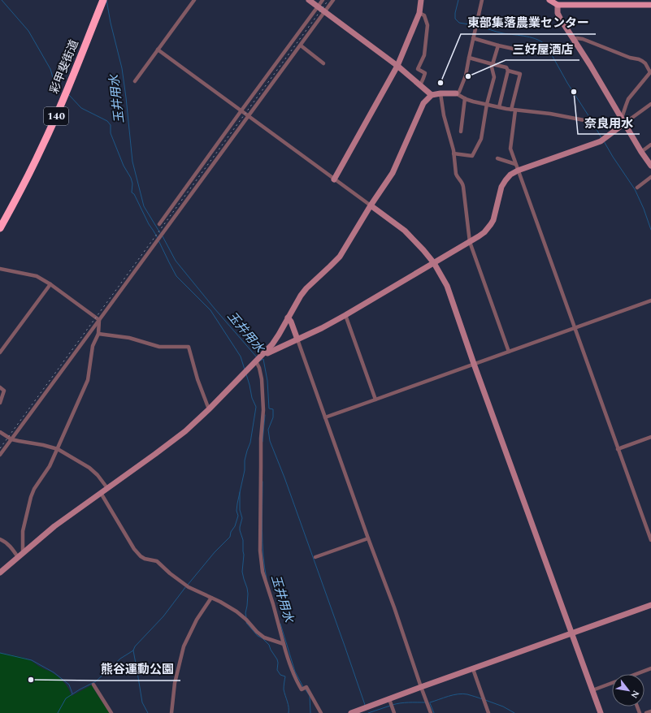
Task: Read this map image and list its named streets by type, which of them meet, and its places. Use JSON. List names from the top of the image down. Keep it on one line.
{"streets":{"highway":["彩甲斐街道","140"]},"water":["玉井用水"],"places":["三好屋酒店","東部集落農業センター","奈良用水","熊谷運動公園"],"north":"bottom right"}
